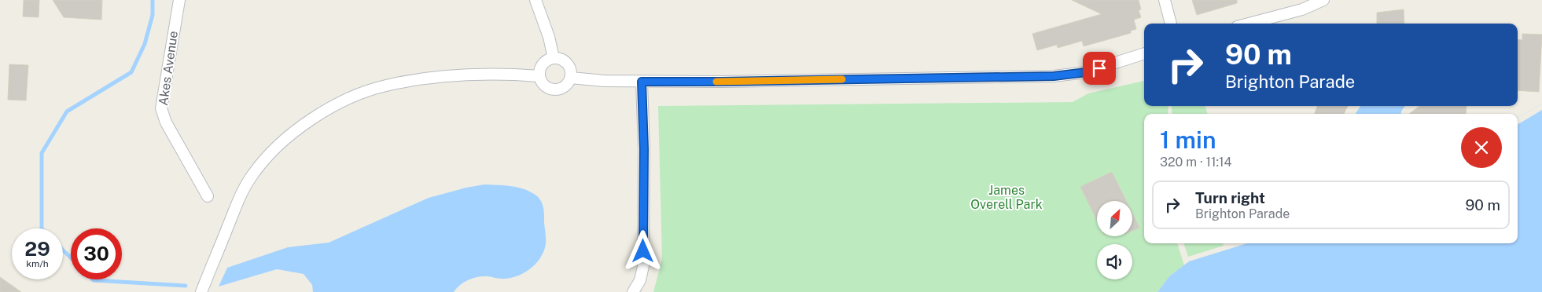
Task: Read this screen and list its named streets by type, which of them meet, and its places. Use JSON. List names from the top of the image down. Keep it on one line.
{"streets":{"street":["Akes Avenue"]},"parks":["James Overell Park"],"north":"top right","page":{"turn":["90 m","Brighton Parade"],"heading":["1 min","320 m · 11:14"],"list":[{"name":"Turn right","note":"Brighton Parade","value":"90 m"}],"speed":"29 km/h","limit":"30"}}
